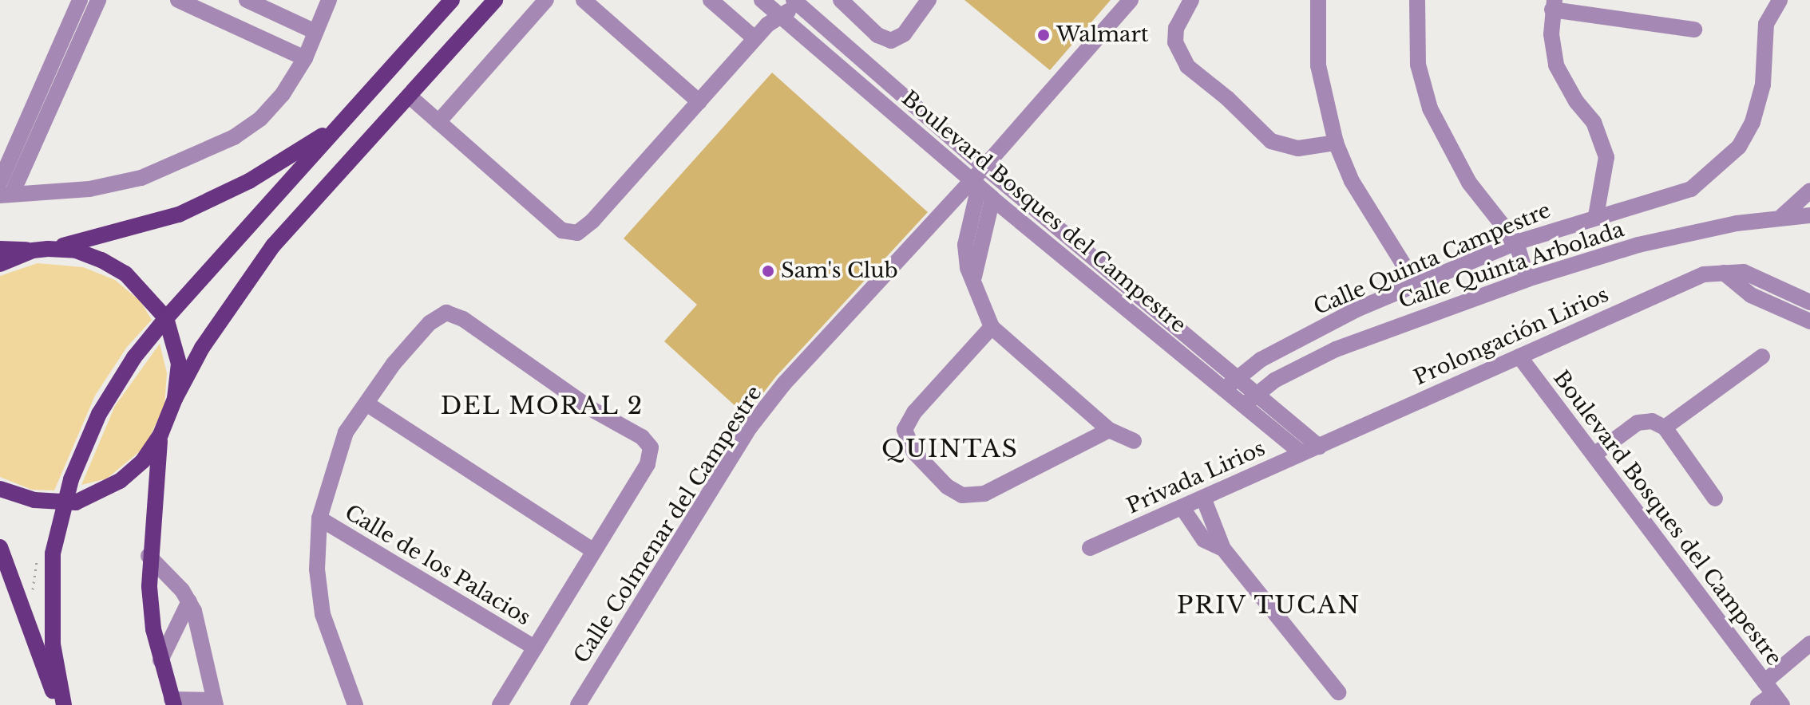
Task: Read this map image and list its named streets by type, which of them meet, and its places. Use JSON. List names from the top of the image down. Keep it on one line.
{"streets":{"street":["Boulevard Bosques del Campestre","Calle Quinta Campestre","Calle Quinta Arbolada","Prolongación Lirios","Privada Lirios","Calle Colmenar del Campestre","Calle de los Palacios"]},"crossings":[["Boulevard Bosques del Campestre","Calle Quinta Campestre"],["Boulevard Bosques del Campestre","Calle Quinta Arbolada"],["Boulevard Bosques del Campestre","Prolongación Lirios"],["Boulevard Bosques del Campestre","Privada Lirios"],["Boulevard Bosques del Campestre","Calle Colmenar del Campestre"],["Prolongación Lirios","Privada Lirios"]],"districts":["DEL MORAL 2","QUINTAS","PRIV TUCAN"],"places":["Walmart","Sam's Club"]}
